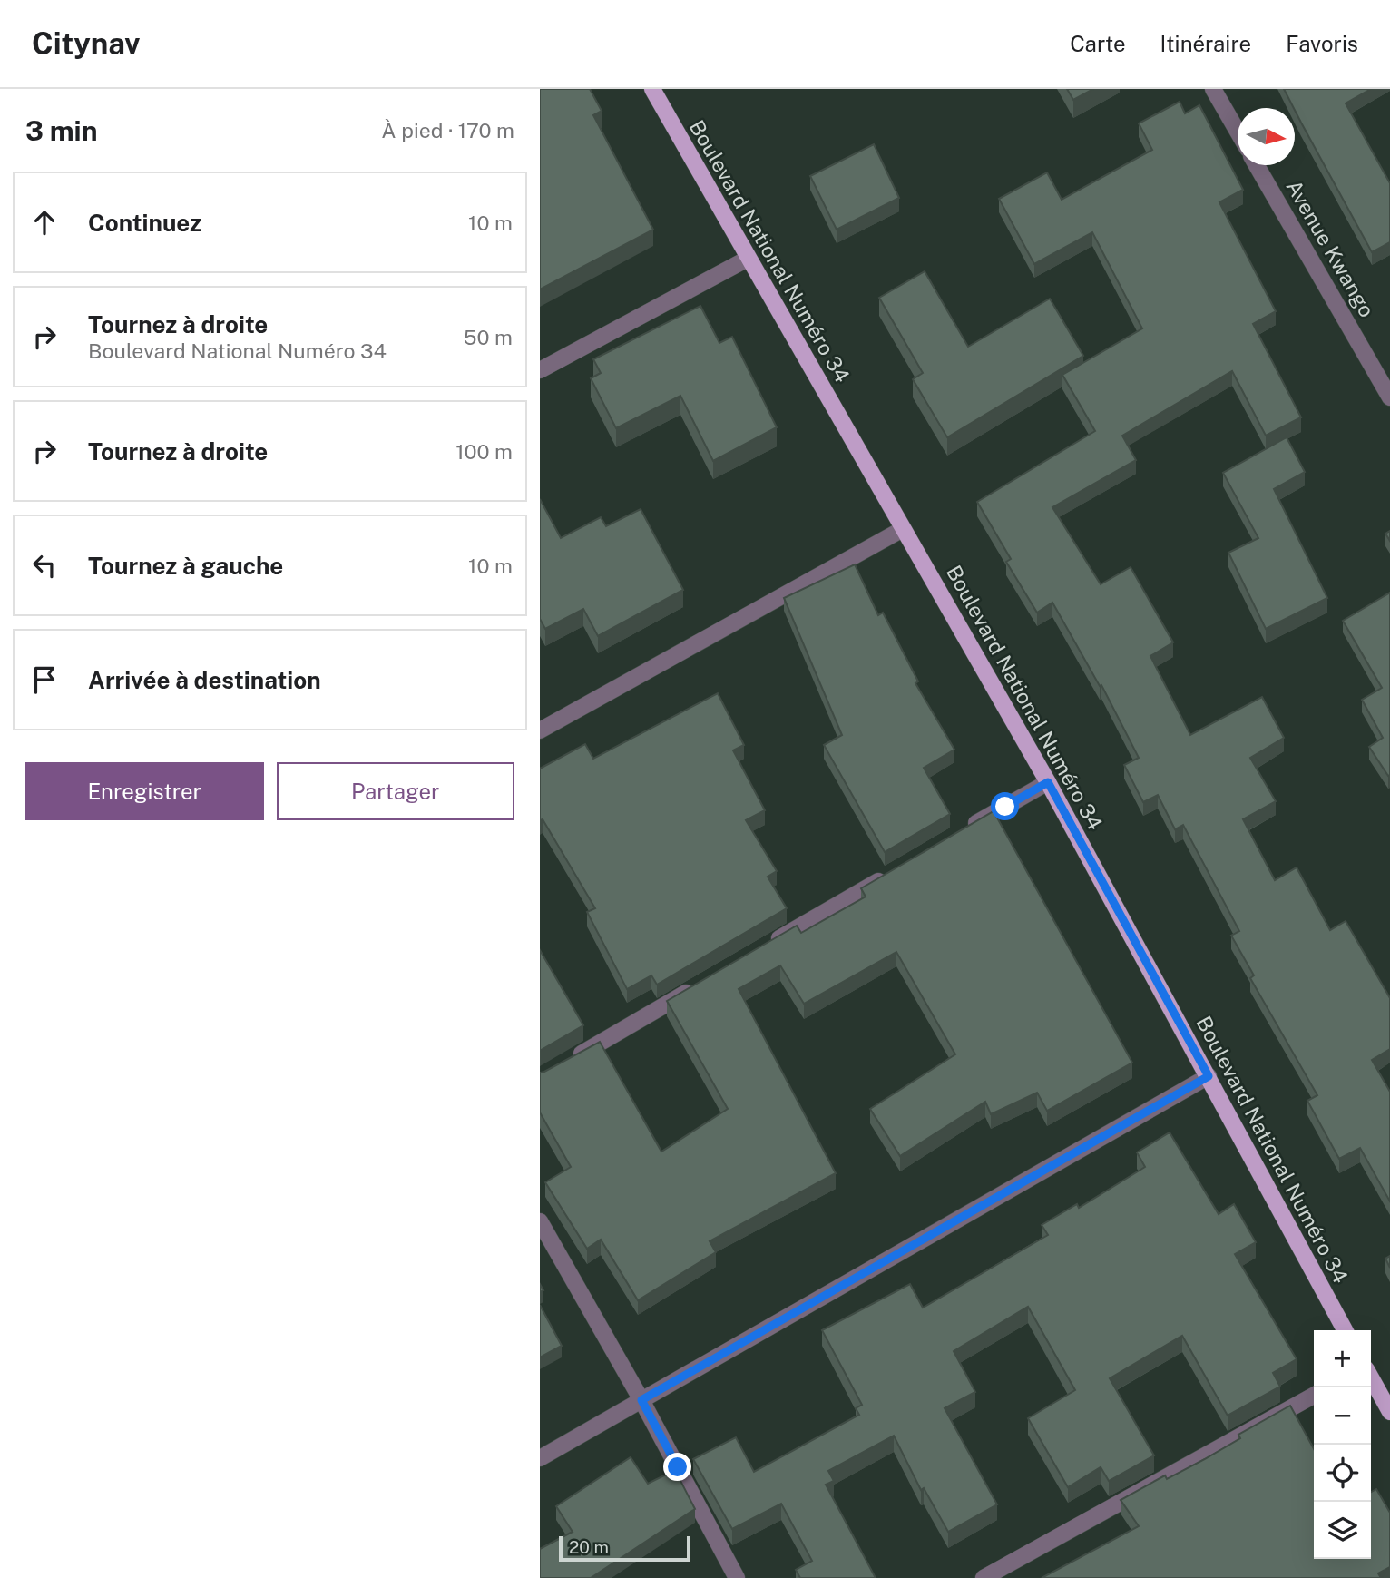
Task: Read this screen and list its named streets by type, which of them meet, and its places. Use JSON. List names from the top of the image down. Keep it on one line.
{"streets":{"main road":["Boulevard National Numéro 34"],"street":["Avenue Kwango"]},"scale_bar":"20 m","north":"right","page":{"header":"Citynav","nav":["Carte","Itinéraire","Favoris"],"heading":["3 min","À pied · 170 m"],"list":[["Continuez","10 m"],["Tournez à droite","Boulevard National Numéro 34","50 m"],["Tournez à droite","100 m"],["Tournez à gauche","10 m"],"Arrivée à destination"],"buttons":["Enregistrer","Partager"],"map_buttons":["+","−"],"scale":"20 m"}}
